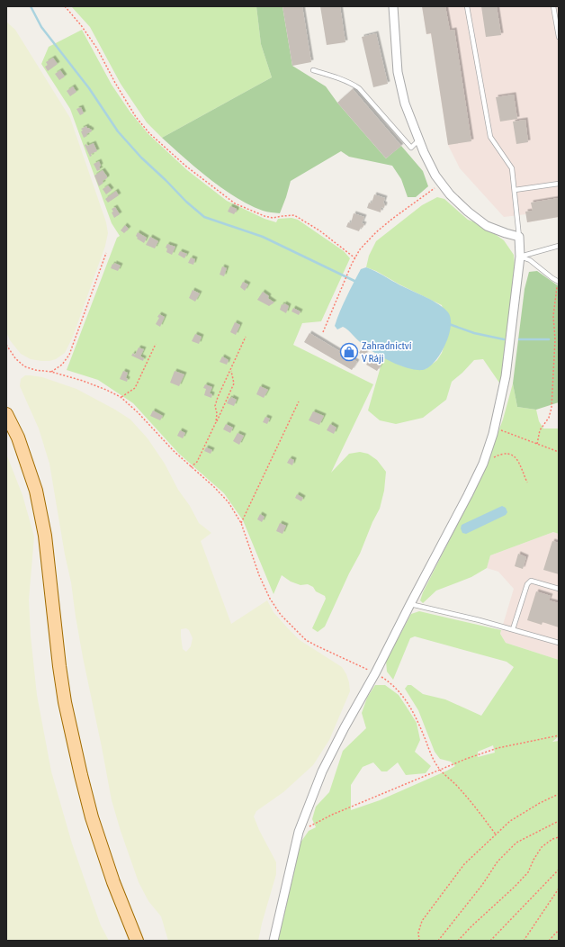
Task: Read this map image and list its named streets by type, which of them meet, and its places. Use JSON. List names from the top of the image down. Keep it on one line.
{"places":{"shop":["Zahradnictví V Ráji"]}}
